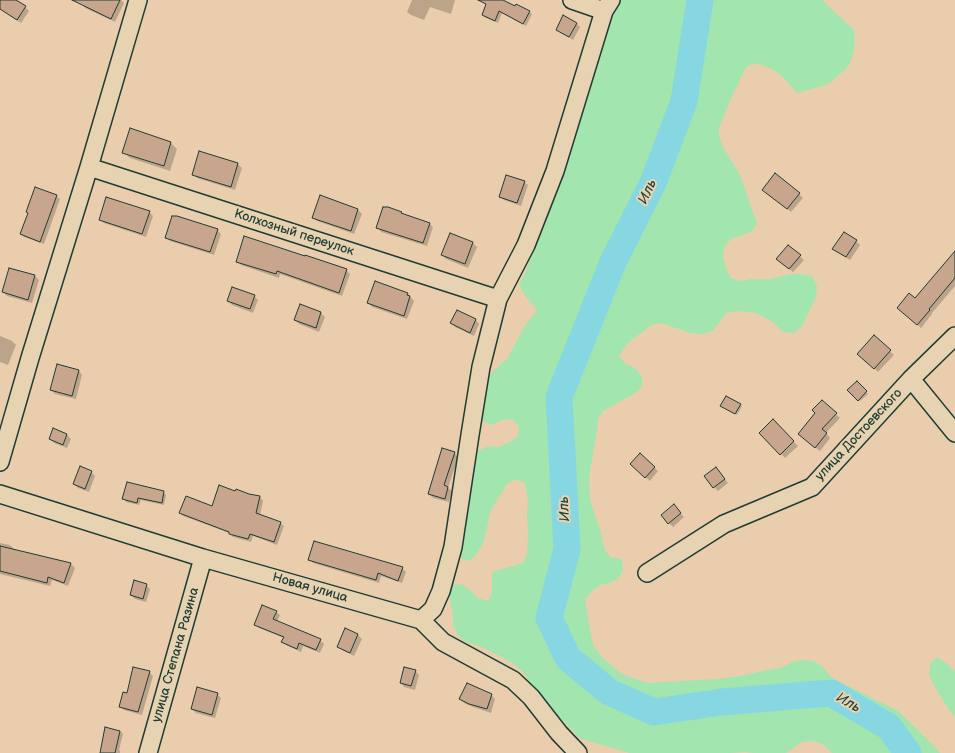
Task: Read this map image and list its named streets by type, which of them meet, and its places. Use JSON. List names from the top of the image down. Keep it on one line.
{"streets":{"street":["Колхозный переулок","улица Достоевского","Новая улица","улица Степана Разина"]},"crossings":[["Новая улица","улица Степана Разина"]],"water":["Иль"]}
